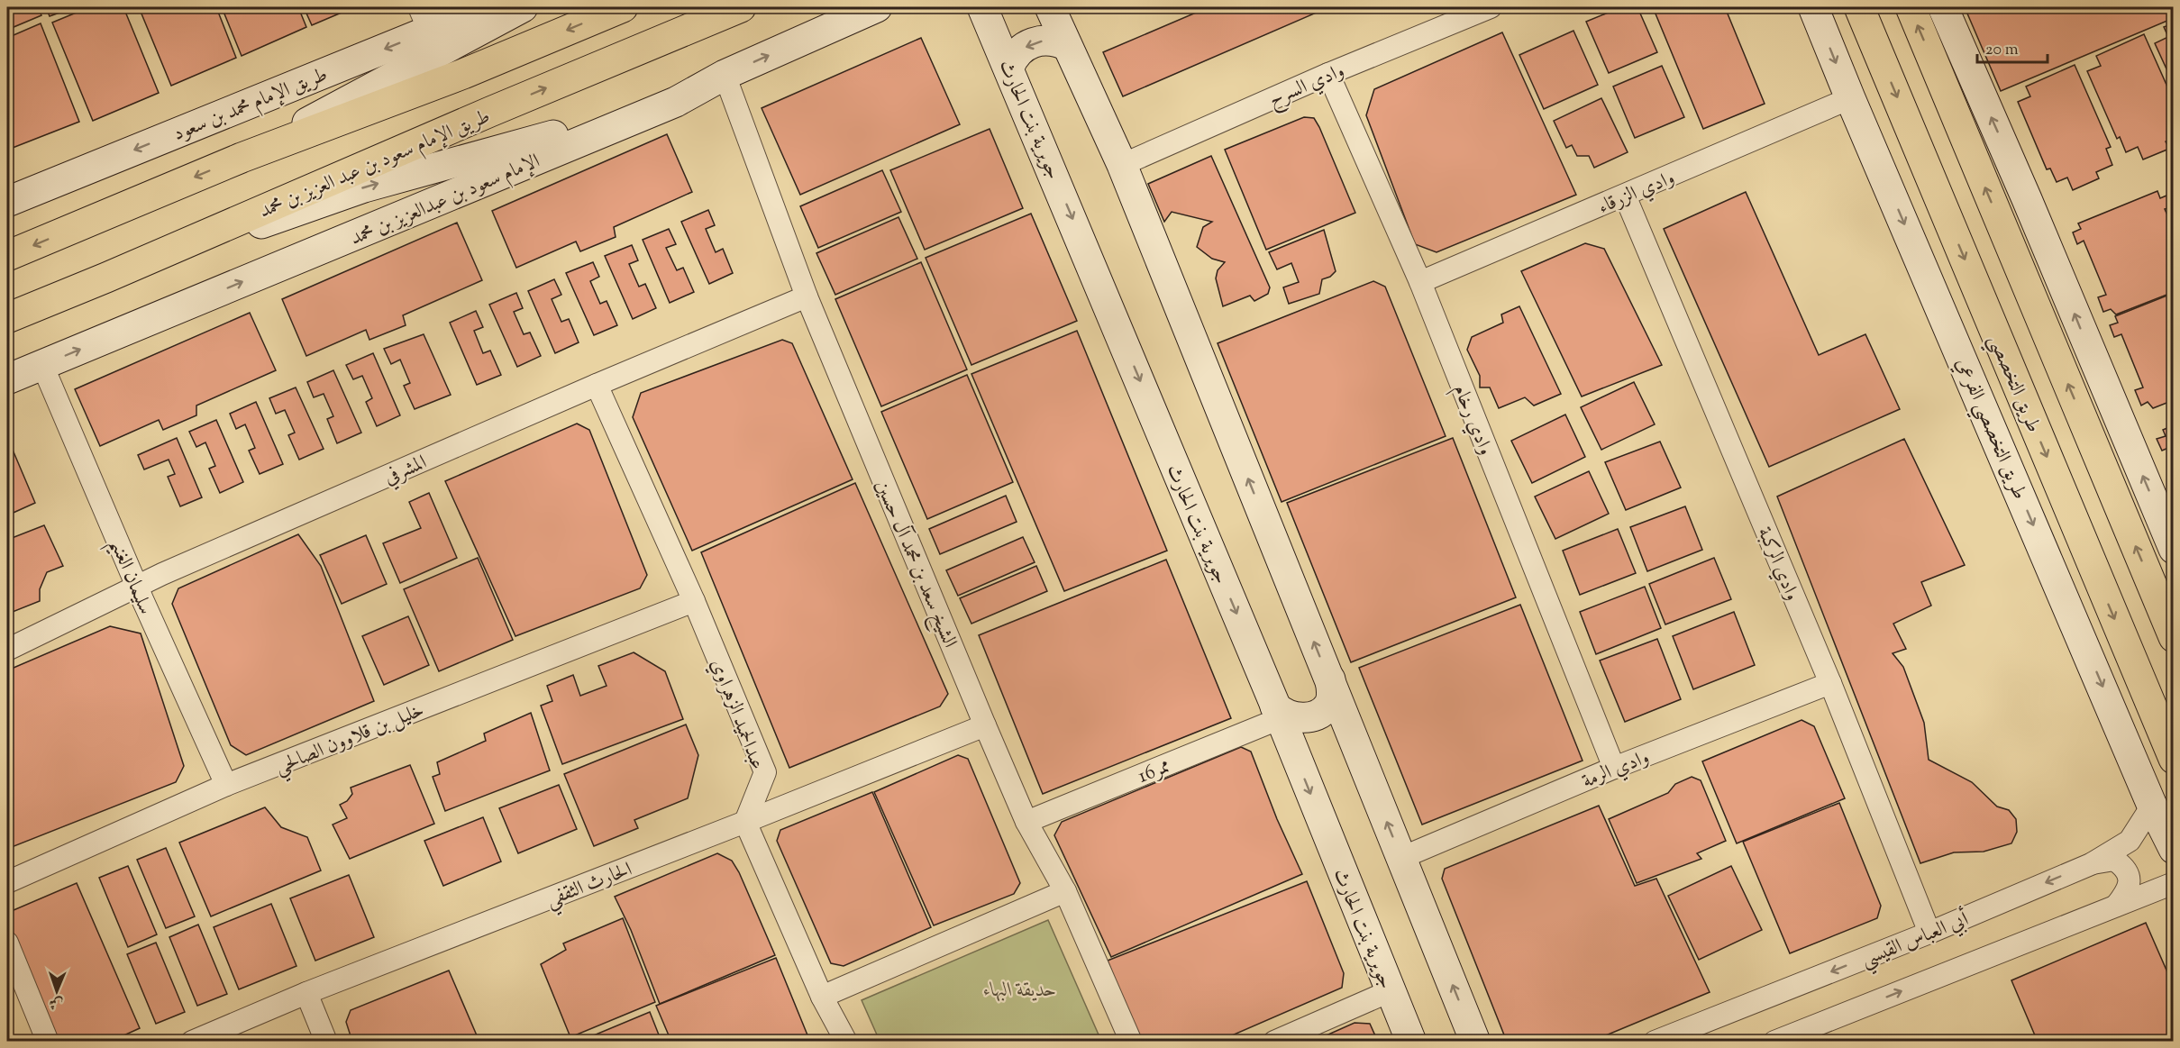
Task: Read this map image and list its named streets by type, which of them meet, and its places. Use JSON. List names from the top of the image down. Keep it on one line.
{"streets":{"main road":["طريق الإمام سعود بن عبد العزيز بن محمد","طريق التخصصي"],"street":["وادي السرح","طريق الإمام محمد بن سعود","جويرية بنت الحارث","وادي الزرقاء","الإمام سعود بن عبدالعزيز بن محمد","وادي رخام","طريق التخصصي الفرعي","المشرفي","الشيخ سعد بن محمد آل حسين","وادي الركبة","سليمان الغنيم","عبدالحميد الزهراوي","خليل بن قلاوون الصالحي","وادي الرمة","ممر16","الحارث الثقفي","أبي العباس القيسي"]},"crossings":[["وادي السرح","وادي رخام"],["جويرية بنت الحارث","ممر16"],["وادي الزرقاء","وادي رخام"],["وادي الزرقاء","طريق التخصصي الفرعي"],["وادي الزرقاء","وادي الركبة"],["الإمام سعود بن عبدالعزيز بن محمد","الشيخ سعد بن محمد آل حسين"],["الإمام سعود بن عبدالعزيز بن محمد","سليمان الغنيم"],["وادي رخام","وادي الرمة"],["طريق التخصصي الفرعي","أبي العباس القيسي"],["المشرفي","الشيخ سعد بن محمد آل حسين"],["المشرفي","سليمان الغنيم"],["المشرفي","عبدالحميد الزهراوي"],["الشيخ سعد بن محمد آل حسين","ممر16"],["الشيخ سعد بن محمد آل حسين","الحارث الثقفي"],["وادي الركبة","وادي الرمة"],["وادي الركبة","أبي العباس القيسي"],["سليمان الغنيم","خليل بن قلاوون الصالحي"],["عبدالحميد الزهراوي","خليل بن قلاوون الصالحي"],["عبدالحميد الزهراوي","الحارث الثقفي"]],"parks":["حديقة البهاء"],"scale_bar":"20 m","north":"bottom"}
